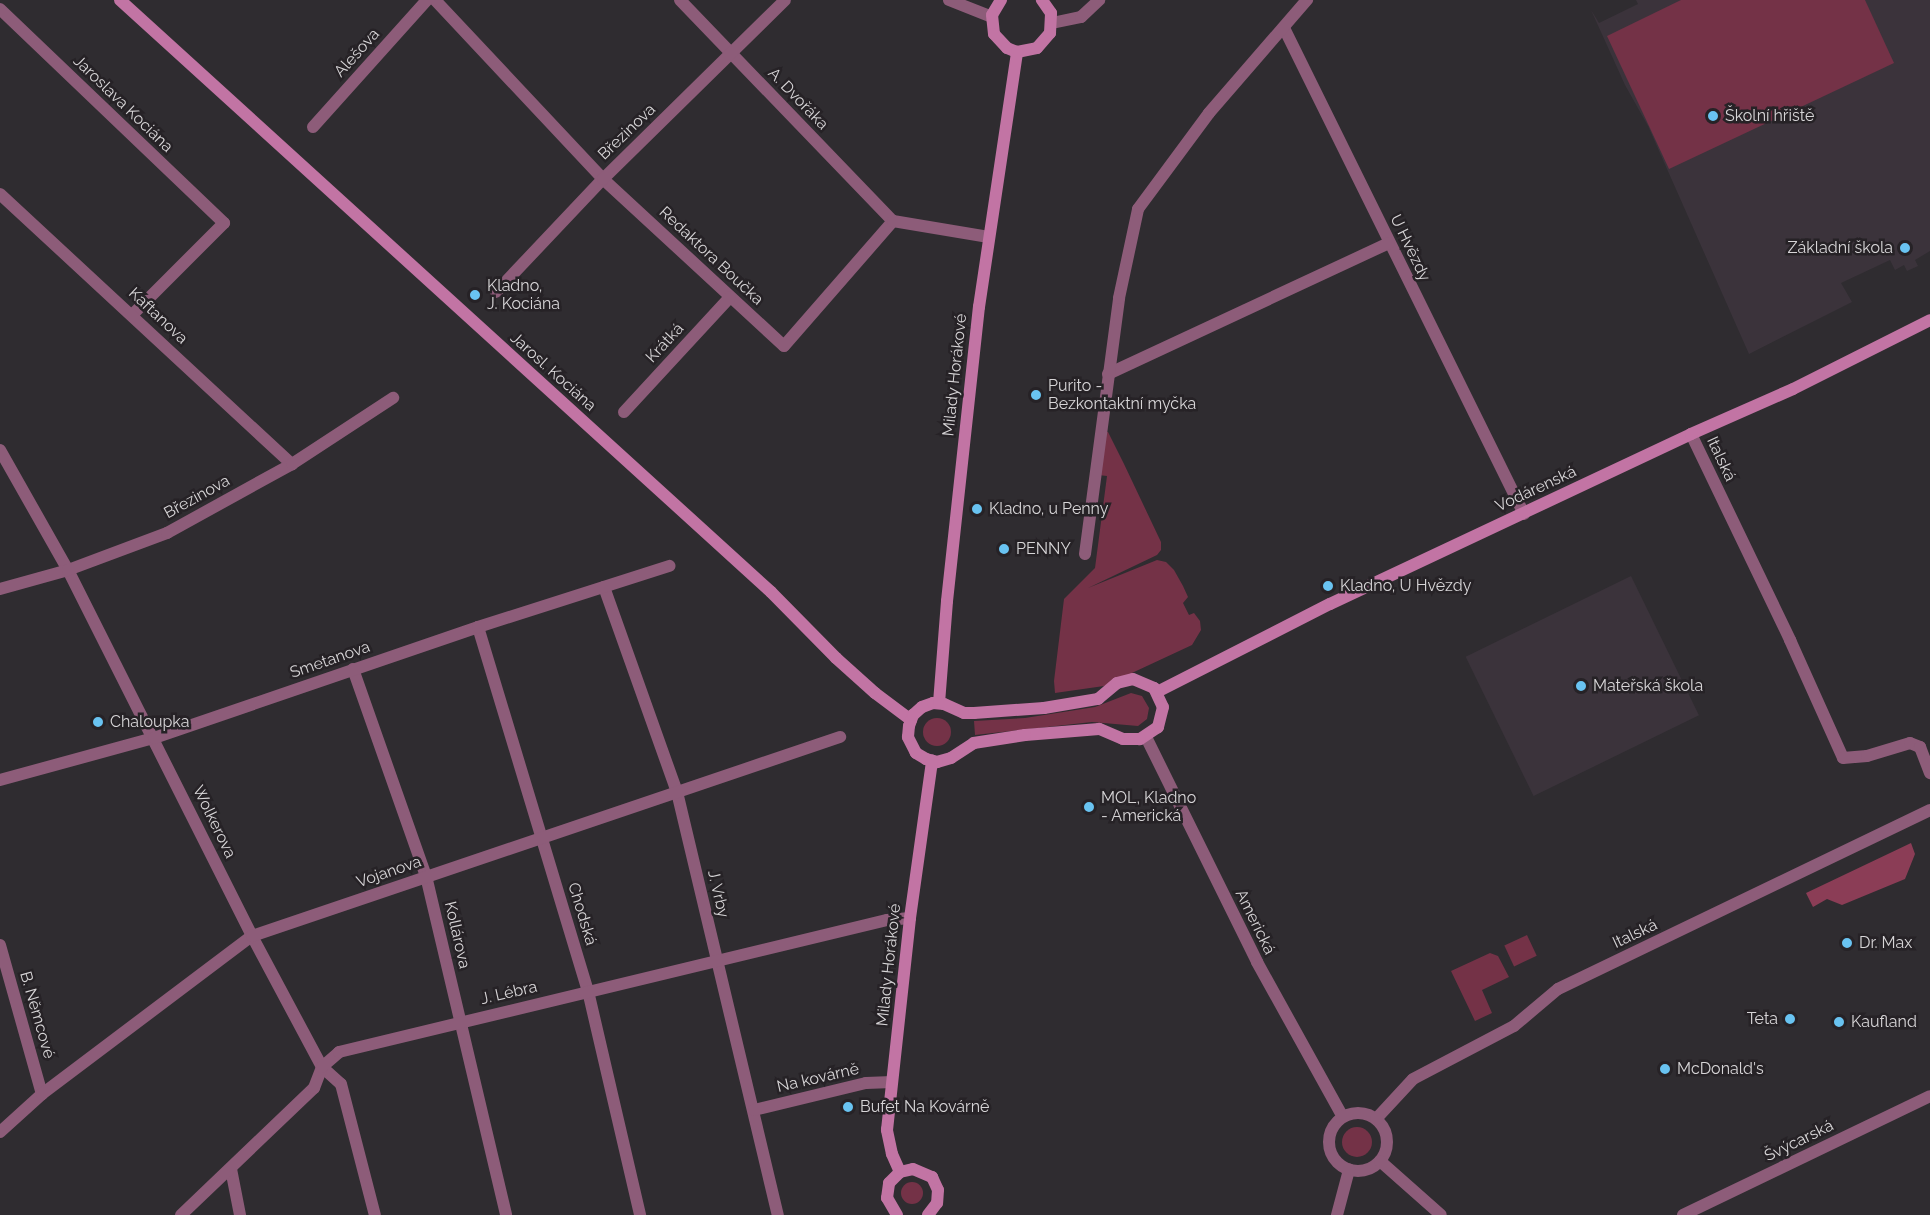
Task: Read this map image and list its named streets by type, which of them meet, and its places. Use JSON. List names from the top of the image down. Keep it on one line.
{"streets":{"main road":["Jarosl. Kociána","Milady Horákové","Vodárenská"],"street":["Alešova","A. Dvořáka","Jaroslava Kociána","Březinova","U Hvězdy","Redaktora Boučka","Kaftanova","Krátká","Italská","Smetanova","Wolkerova","Vojanova","J. Vrby","Chodská","Americká","Kollárova","J. Lébra","B. Němcové","Na kovárně","Švýcarská"]},"crossings":[["A. Dvořáka","Březinova"],["A. Dvořáka","Redaktora Boučka"],["Jaroslava Kociána","Kaftanova"],["Březinova","Redaktora Boučka"],["Březinova","Kaftanova"],["Březinova","Wolkerova"],["U Hvězdy","Vodárenská"],["Redaktora Boučka","Krátká"],["Milady Horákové","J. Lébra"],["Milady Horákové","Na kovárně"],["Italská","Vodárenská"],["Italská","Americká"],["Smetanova","Wolkerova"],["Smetanova","J. Vrby"],["Smetanova","Chodská"],["Smetanova","Kollárova"],["Wolkerova","Vojanova"],["Wolkerova","J. Lébra"],["Vojanova","J. Vrby"],["Vojanova","Chodská"],["Vojanova","Kollárova"],["Vojanova","B. Němcové"],["J. Vrby","J. Lébra"],["J. Vrby","Na kovárně"],["Chodská","J. Lébra"],["Kollárova","J. Lébra"]],"places":["Školní hřiště","Základní škola","Kladno, J. Kociána","Purito - Bezkontaktní myčka","Kladno, u Penny","PENNY","Kladno, U Hvězdy","Mateřská škola","Chaloupka","MOL, Kladno - Americká","Dr. Max","Teta","Kaufland","McDonald's","Bufet Na Kovárně"]}
